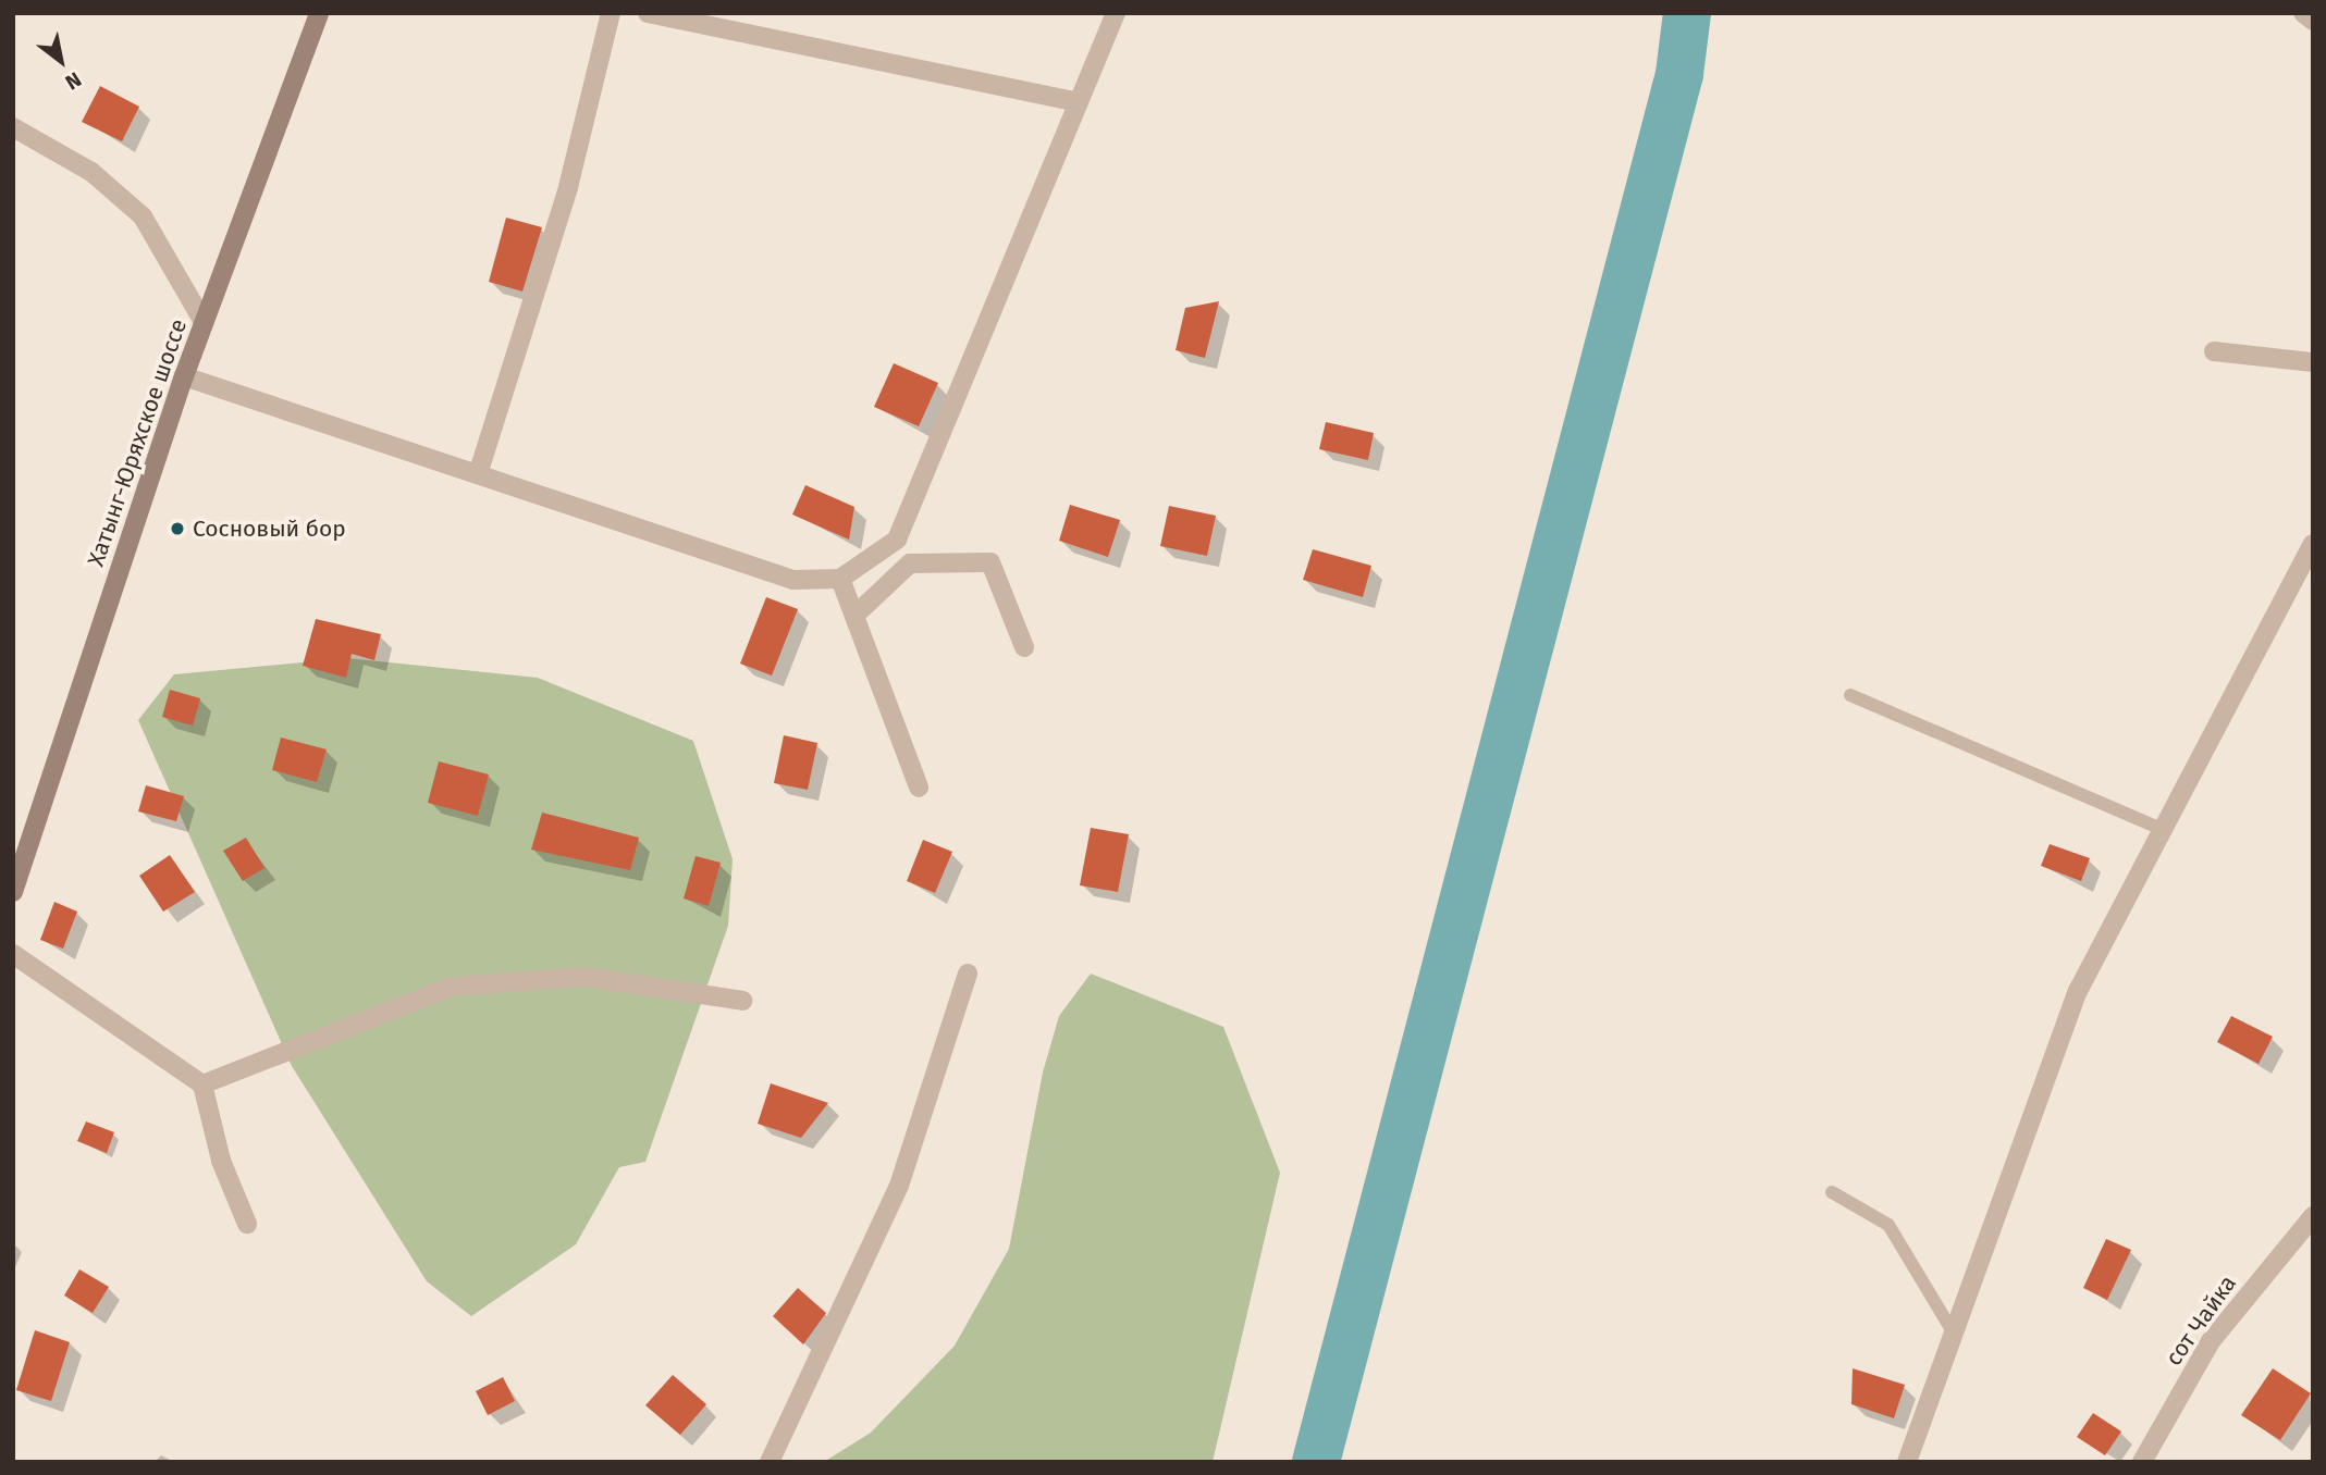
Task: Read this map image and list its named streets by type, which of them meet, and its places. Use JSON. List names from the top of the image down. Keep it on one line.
{"streets":{"main road":["Хатынг-Юряхское шоссе"],"street":["сот Чайка"]},"places":["Сосновый бор"],"north":"bottom right"}
